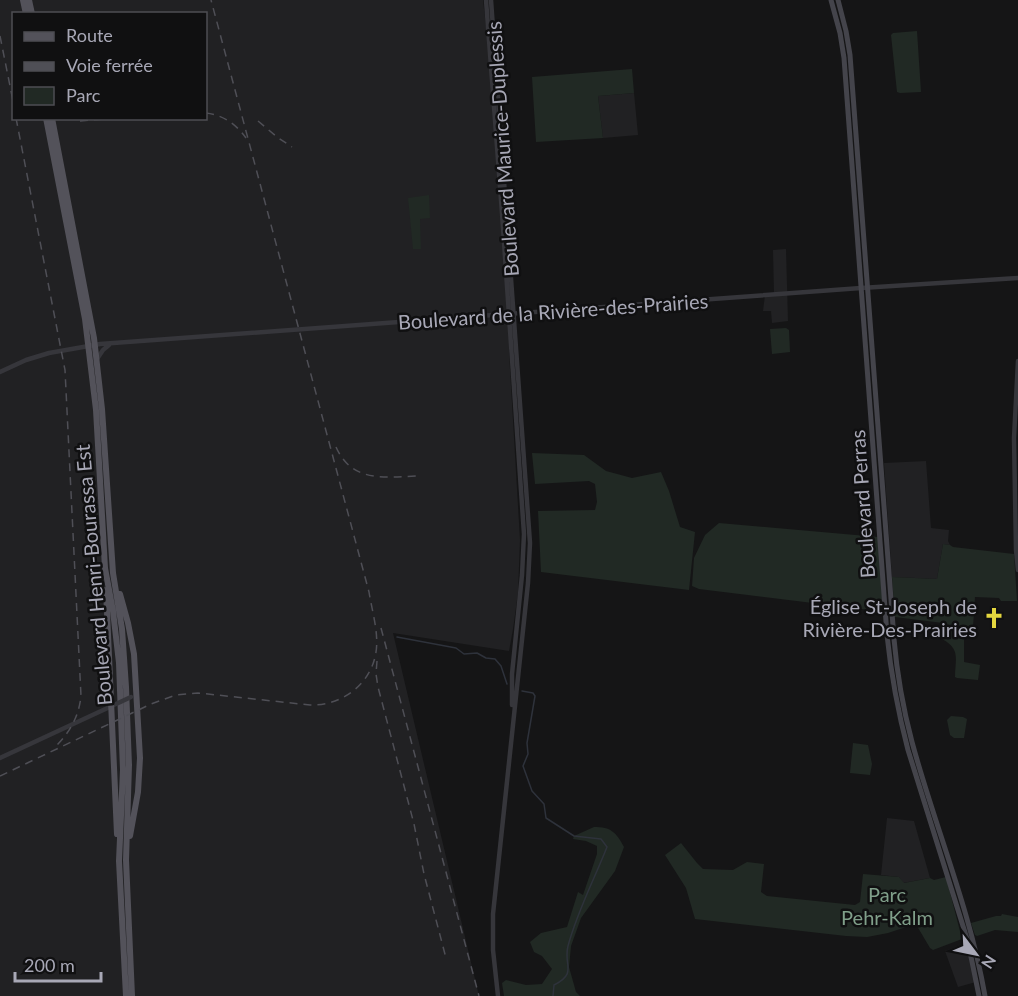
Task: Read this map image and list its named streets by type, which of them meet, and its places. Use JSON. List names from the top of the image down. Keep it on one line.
{"streets":{"main road":["Boulevard Perras","Boulevard Henri-Bourassa Est"],"street":["Boulevard Maurice-Duplessis","Boulevard de la Rivière-des-Prairies"]},"crossings":[["Boulevard Maurice-Duplessis","Boulevard de la Rivière-des-Prairies"],["Boulevard de la Rivière-des-Prairies","Boulevard Perras"],["Boulevard de la Rivière-des-Prairies","Boulevard Henri-Bourassa Est"]],"parks":["Parc Pehr-Kalm"],"places":{"church":["Église St-Joseph de Rivière-Des-Prairies"]},"legend":["Route","Voie ferrée","Parc"],"scale_bar":"200 m","north":"bottom right"}
